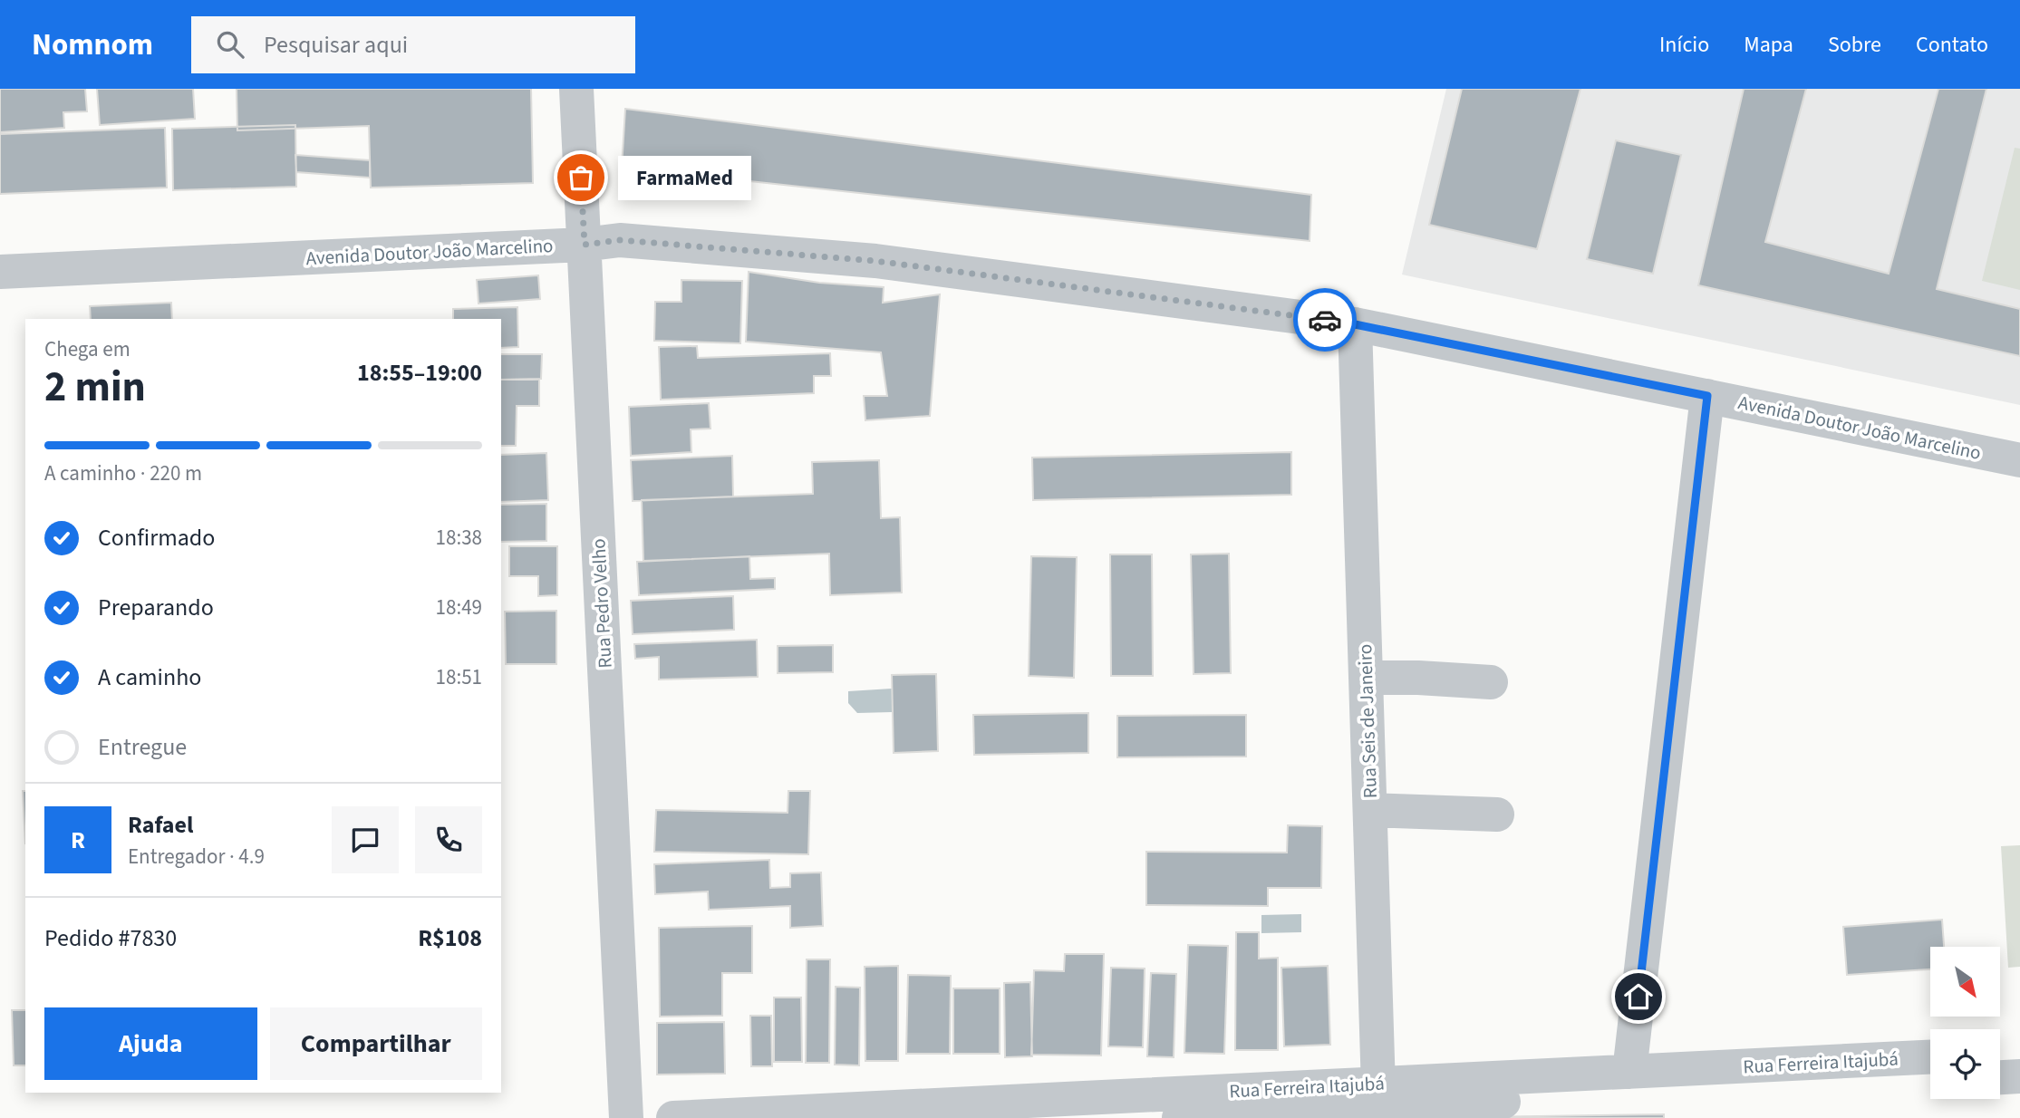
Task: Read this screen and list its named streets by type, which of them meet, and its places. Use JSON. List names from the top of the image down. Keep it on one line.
{"streets":{"street":["Avenida Doutor João Marcelino","Rua Pedro Velho","Rua Seis de Janeiro","Rua Ferreira Itajubá"]},"crossings":[["Avenida Doutor João Marcelino","Rua Pedro Velho"],["Avenida Doutor João Marcelino","Rua Seis de Janeiro"],["Rua Seis de Janeiro","Rua Ferreira Itajubá"]],"places":["FarmaMed"],"north":"bottom right","page":{"header":"Nomnom","search":"Pesquisar aqui","nav":["Início","Mapa","Sobre","Contato"],"bubble":"FarmaMed","heading":["2 min","Chega em","18:55–19:00"],"panel":["Rafael","Entregador · 4.9","Pedido #7830","R$108"],"bar":"A caminho · 220 m","list":[["Confirmado","18:38"],["Preparando","18:49"],["A caminho","18:51"],"Entregue"],"round":"R","buttons":["Ajuda","Compartilhar"]}}
